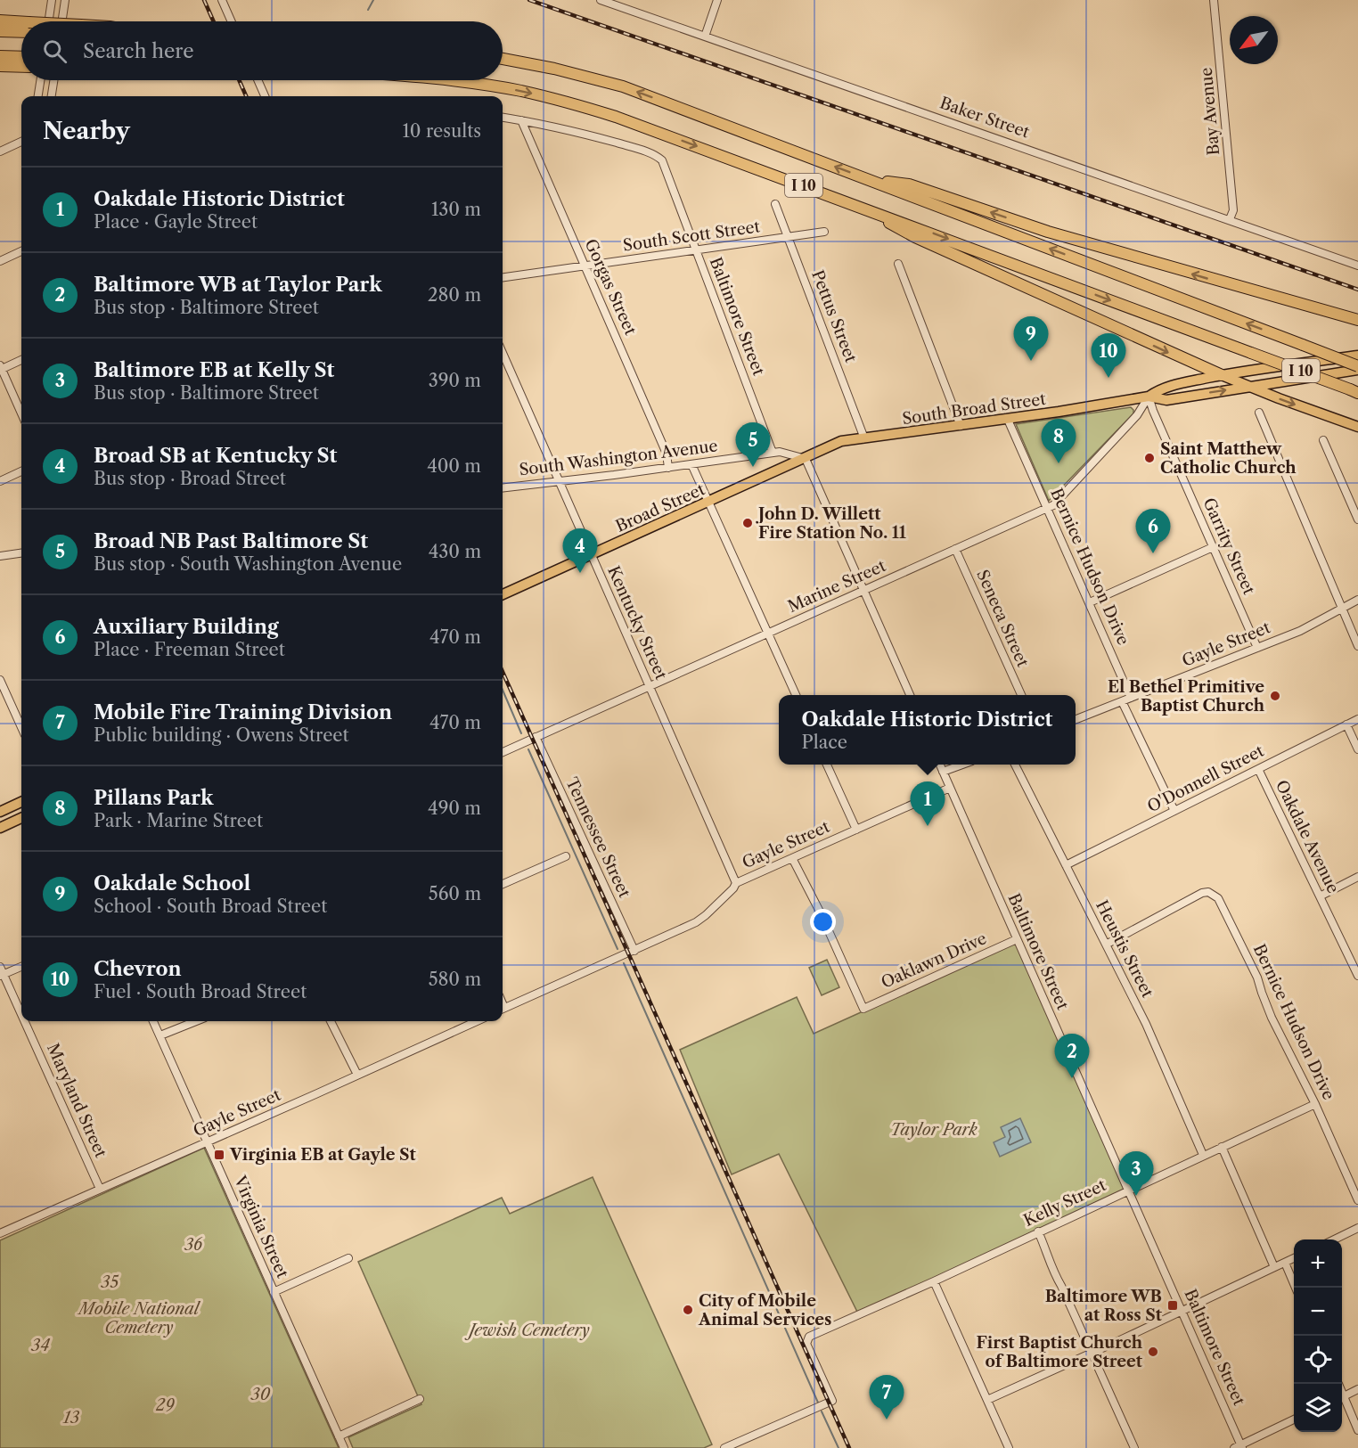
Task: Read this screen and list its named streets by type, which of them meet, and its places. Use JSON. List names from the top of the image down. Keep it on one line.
{"streets":{"highway":["I 10"],"main road":["South Broad Street","Broad Street"],"street":["Bay Avenue","Baker Street","South Scott Street","Gorgas Street","Baltimore Street","Pettus Street","South Washington Avenue","Garrity Street","Bernice Hudson Drive","Marine Street","Seneca Street","Kentucky Street","Gayle Street","O'Donnell Street","Oakdale Avenue","Tennessee Street","Heustis Street","Oaklawn Drive","Maryland Street","Kelly Street","Virginia Street"]},"crossings":[["Bay Avenue","Baker Street"],["I 10","South Broad Street"],["South Scott Street","Gorgas Street"],["South Scott Street","Baltimore Street"],["South Scott Street","Pettus Street"],["Gorgas Street","Baltimore Street"],["Gorgas Street","South Washington Avenue"],["Baltimore Street","South Washington Avenue"],["Baltimore Street","Gayle Street"],["Baltimore Street","Oaklawn Drive"],["Baltimore Street","Kelly Street"],["Pettus Street","South Broad Street"],["South Broad Street","South Washington Avenue"],["South Broad Street","Broad Street"],["South Broad Street","Garrity Street"],["South Broad Street","Bernice Hudson Drive"],["South Broad Street","Marine Street"],["South Washington Avenue","Broad Street"],["South Washington Avenue","Kentucky Street"],["Broad Street","Kentucky Street"],["Garrity Street","Marine Street"],["Garrity Street","Gayle Street"],["Bernice Hudson Drive","Marine Street"],["Bernice Hudson Drive","Gayle Street"],["Bernice Hudson Drive","Heustis Street"],["Bernice Hudson Drive","Kelly Street"],["Marine Street","Seneca Street"],["Marine Street","Kentucky Street"],["Marine Street","Tennessee Street"],["Kentucky Street","Gayle Street"],["Gayle Street","Tennessee Street"],["Gayle Street","Oaklawn Drive"],["Gayle Street","Maryland Street"],["Gayle Street","Virginia Street"],["O'Donnell Street","Oakdale Avenue"],["O'Donnell Street","Heustis Street"],["Heustis Street","Kelly Street"]],"parks":["Taylor Park","36","35","Mobile National Cemetery","Jewish Cemetery","34","30","29","13"],"places":{"other":["Saint Matthew Catholic Church","John D. Willett Fire Station No. 11","El Bethel Primitive Baptist Church","City of Mobile Animal Services","First Baptist Church of Baltimore Street"],"transit":["Virginia EB at Gayle St","Baltimore WB at Ross St"]},"north":"bottom left","page":{"search":"Search here","heading":["Nearby","10 results"],"list":[{"mark":"1","name":"Oakdale Historic District","note":"Place · Gayle Street","value":"130 m"},{"mark":"2","name":"Baltimore WB at Taylor Park","note":"Bus stop · Baltimore Street","value":"280 m"},{"mark":"3","name":"Baltimore EB at Kelly St","note":"Bus stop · Baltimore Street","value":"390 m"},{"mark":"4","name":"Broad SB at Kentucky St","note":"Bus stop · Broad Street","value":"400 m"},{"mark":"5","name":"Broad NB Past Baltimore St","note":"Bus stop · South Washington Avenue","value":"430 m"},{"mark":"6","name":"Auxiliary Building","note":"Place · Freeman Street","value":"470 m"},{"mark":"7","name":"Mobile Fire Training Division","note":"Public building · Owens Street","value":"470 m"},{"mark":"8","name":"Pillans Park","note":"Park · Marine Street","value":"490 m"},{"mark":"9","name":"Oakdale School","note":"School · South Broad Street","value":"560 m"},{"mark":"10","name":"Chevron","note":"Fuel · South Broad Street","value":"580 m"}],"pins":["9","10","8","5","6","4","1","2","3","7"],"popup":["Oakdale Historic District","Place"],"map_buttons":["+","−"]}}
